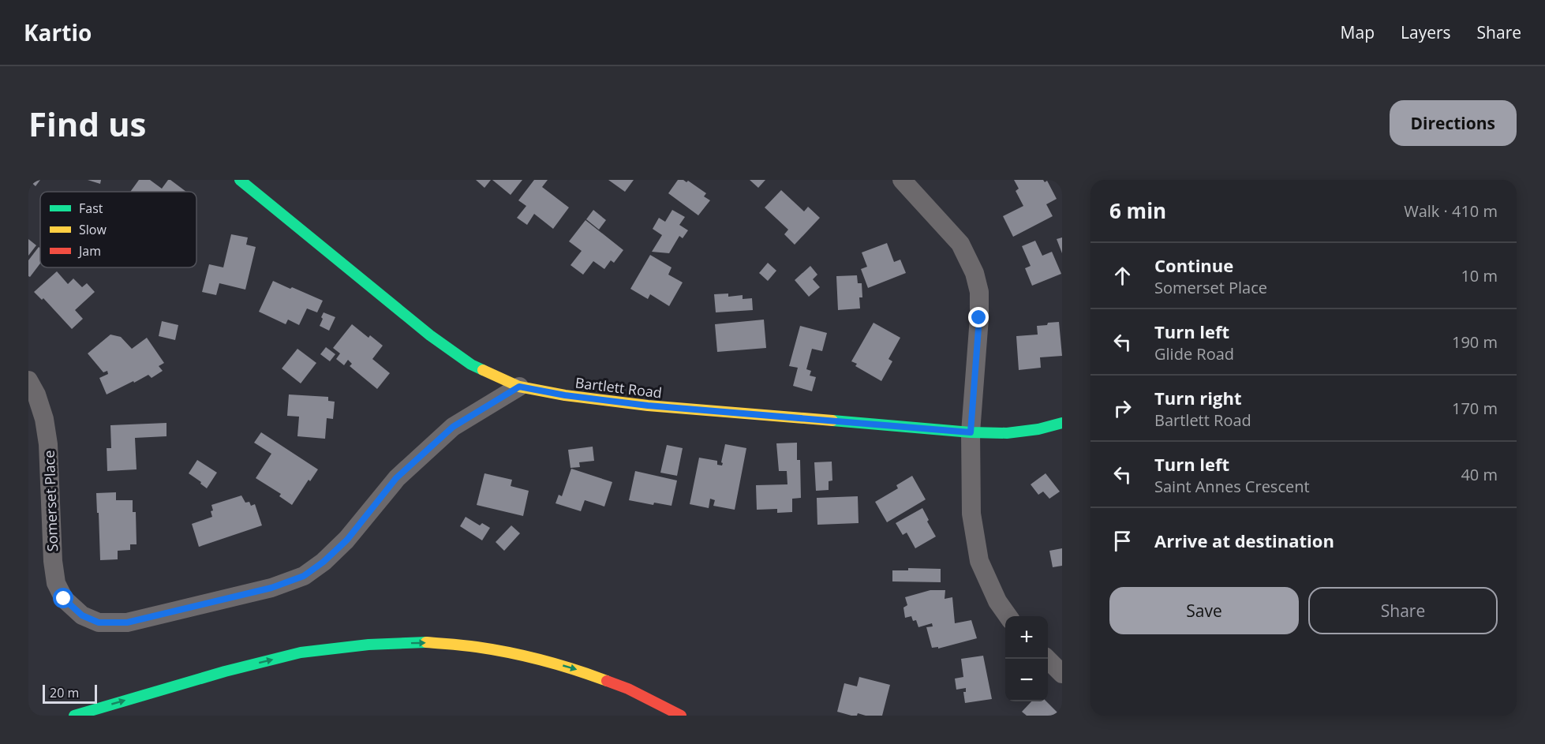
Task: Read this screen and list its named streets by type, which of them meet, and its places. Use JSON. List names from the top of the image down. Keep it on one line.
{"streets":{"main road":["Bartlett Road"],"street":["Somerset Place"]},"crossings":[["Bartlett Road","Somerset Place"]],"legend":["Fast","Slow","Jam"],"scale_bar":"20 m","page":{"header":"Kartio","nav":["Map","Layers","Share"],"buttons":["Directions",["Save","Share"]],"title":"Find us","heading":["6 min","Walk · 410 m"],"list":[["Continue","Somerset Place","10 m"],["Turn left","Glide Road","190 m"],["Turn right","Bartlett Road","170 m"],["Turn left","Saint Annes Crescent","40 m"],"Arrive at destination"],"map_buttons":["+","−"],"scale":"20 m"}}
